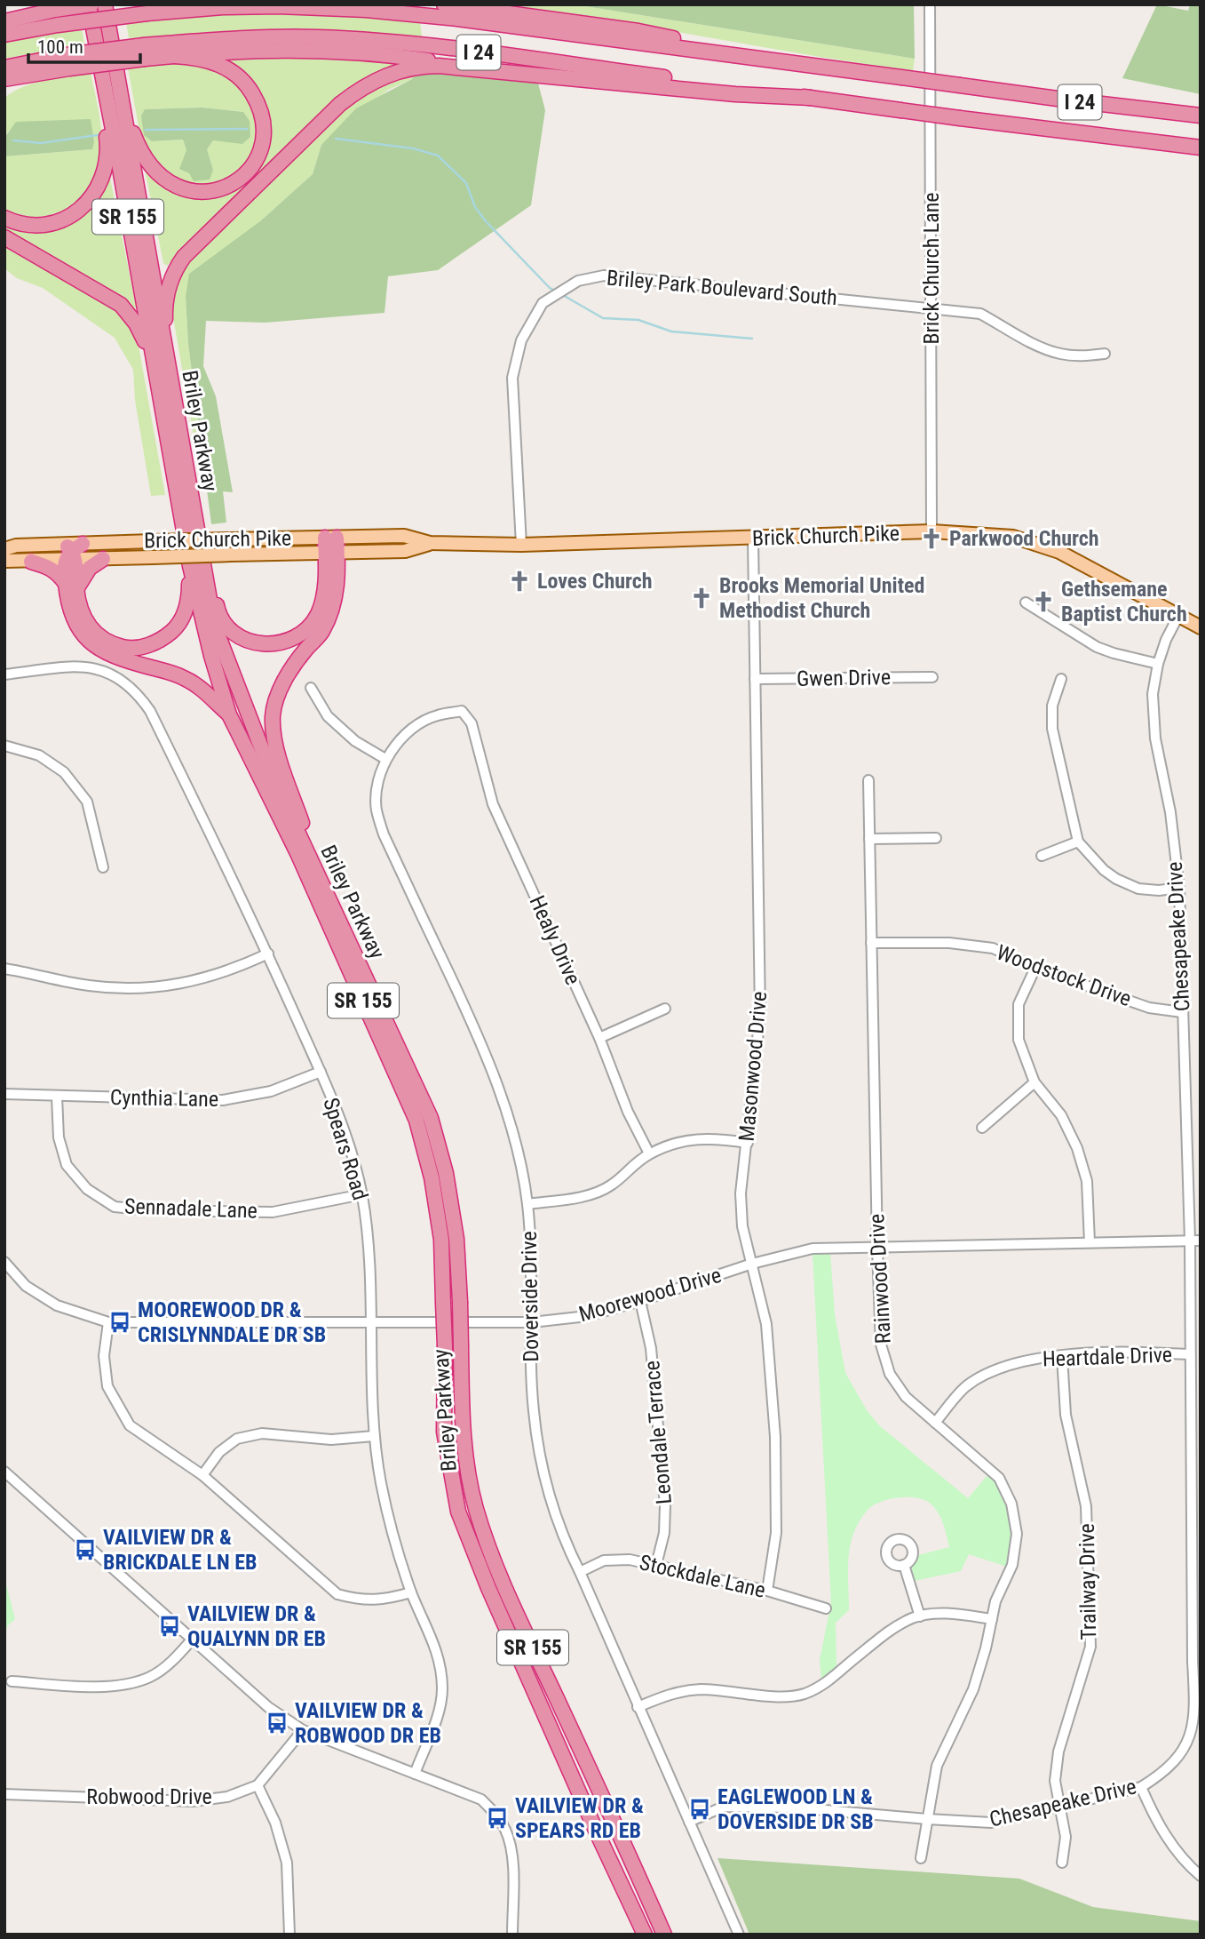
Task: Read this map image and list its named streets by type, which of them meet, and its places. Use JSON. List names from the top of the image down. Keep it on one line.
{"streets":{"highway":["I 24","SR 155","Briley Parkway"],"main road":["Brick Church Pike"],"street":["Brick Church Lane","Briley Park Boulevard South","Gwen Drive","Chesapeake Drive","Healy Drive","Woodstock Drive","Masonwood Drive","Cynthia Lane","Spears Road","Sennadale Lane","Rainwood Drive","Moorewood Drive","Doverside Drive","Heartdale Drive","Leondale Terrace","Stockdale Lane","Trailway Drive","Robwood Drive"]},"crossings":[["Brick Church Lane","Briley Park Boulevard South"],["Brick Church Lane","Brick Church Pike"],["Briley Park Boulevard South","Brick Church Pike"],["Brick Church Pike","Chesapeake Drive"],["Brick Church Pike","Masonwood Drive"],["Gwen Drive","Masonwood Drive"],["Chesapeake Drive","Woodstock Drive"],["Chesapeake Drive","Rainwood Drive"],["Chesapeake Drive","Moorewood Drive"],["Chesapeake Drive","Doverside Drive"],["Chesapeake Drive","Heartdale Drive"],["Chesapeake Drive","Trailway Drive"],["Healy Drive","Doverside Drive"],["Woodstock Drive","Rainwood Drive"],["Masonwood Drive","Moorewood Drive"],["Masonwood Drive","Stockdale Lane"],["Cynthia Lane","Spears Road"],["Cynthia Lane","Sennadale Lane"],["Spears Road","Sennadale Lane"],["Spears Road","Moorewood Drive"],["Rainwood Drive","Moorewood Drive"],["Rainwood Drive","Heartdale Drive"],["Moorewood Drive","Doverside Drive"],["Moorewood Drive","Leondale Terrace"],["Doverside Drive","Stockdale Lane"],["Heartdale Drive","Trailway Drive"],["Leondale Terrace","Stockdale Lane"]],"places":{"church":["Parkwood Church","Loves Church","Brooks Memorial United Methodist Church","Gethsemane Baptist Church"],"bus stop":["MOOREWOOD DR & CRISLYNNDALE DR SB","VAILVIEW DR & BRICKDALE LN EB","VAILVIEW DR & QUALYNN DR EB","VAILVIEW DR & ROBWOOD DR EB","EAGLEWOOD LN & DOVERSIDE DR SB","VAILVIEW DR & SPEARS RD EB"]},"scale_bar":"100 m"}
